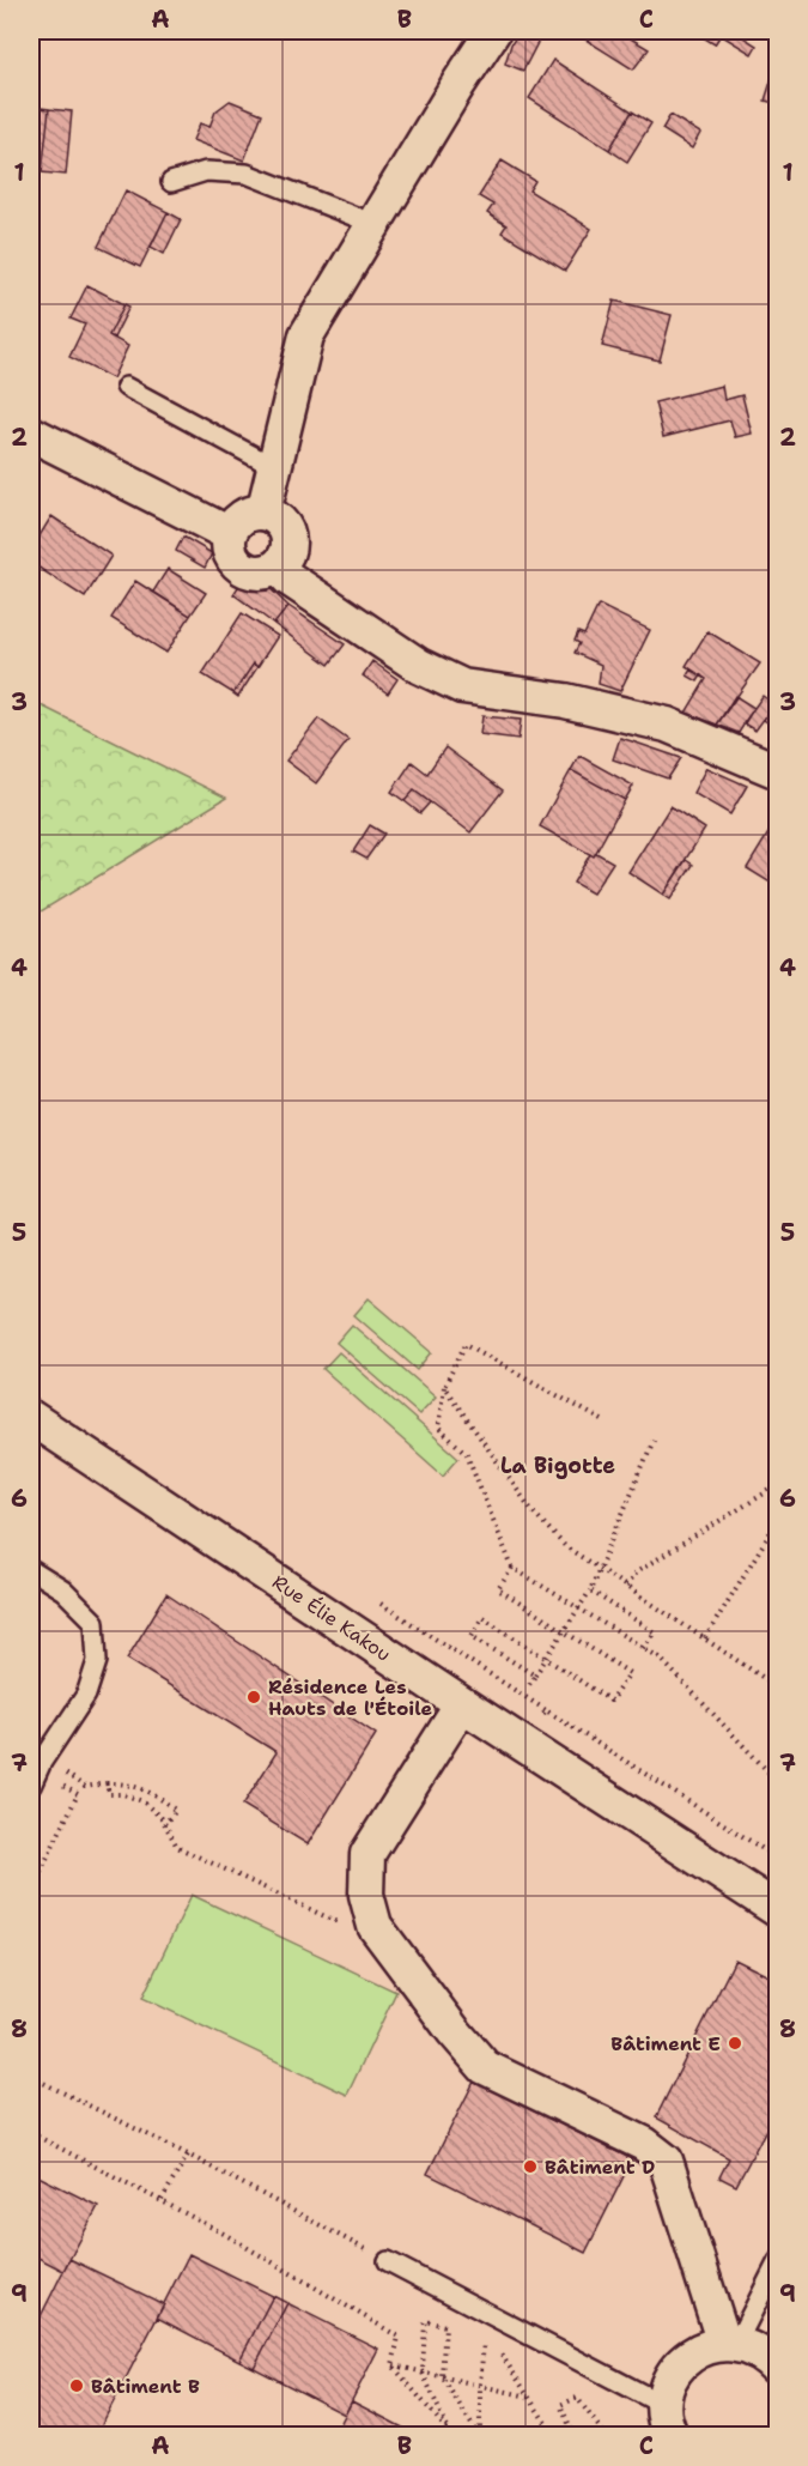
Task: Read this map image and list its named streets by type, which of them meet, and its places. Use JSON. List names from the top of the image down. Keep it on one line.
{"streets":{"street":["Rue Élie Kakou"]},"districts":["La Bigotte"],"places":["Résidence Les Hauts de l'Étoile","Bâtiment E","Bâtiment D","Bâtiment B"],"grid":{"columns":["A","B","C"],"rows":["1","2","3","4","5","6","7","8","9"]}}
